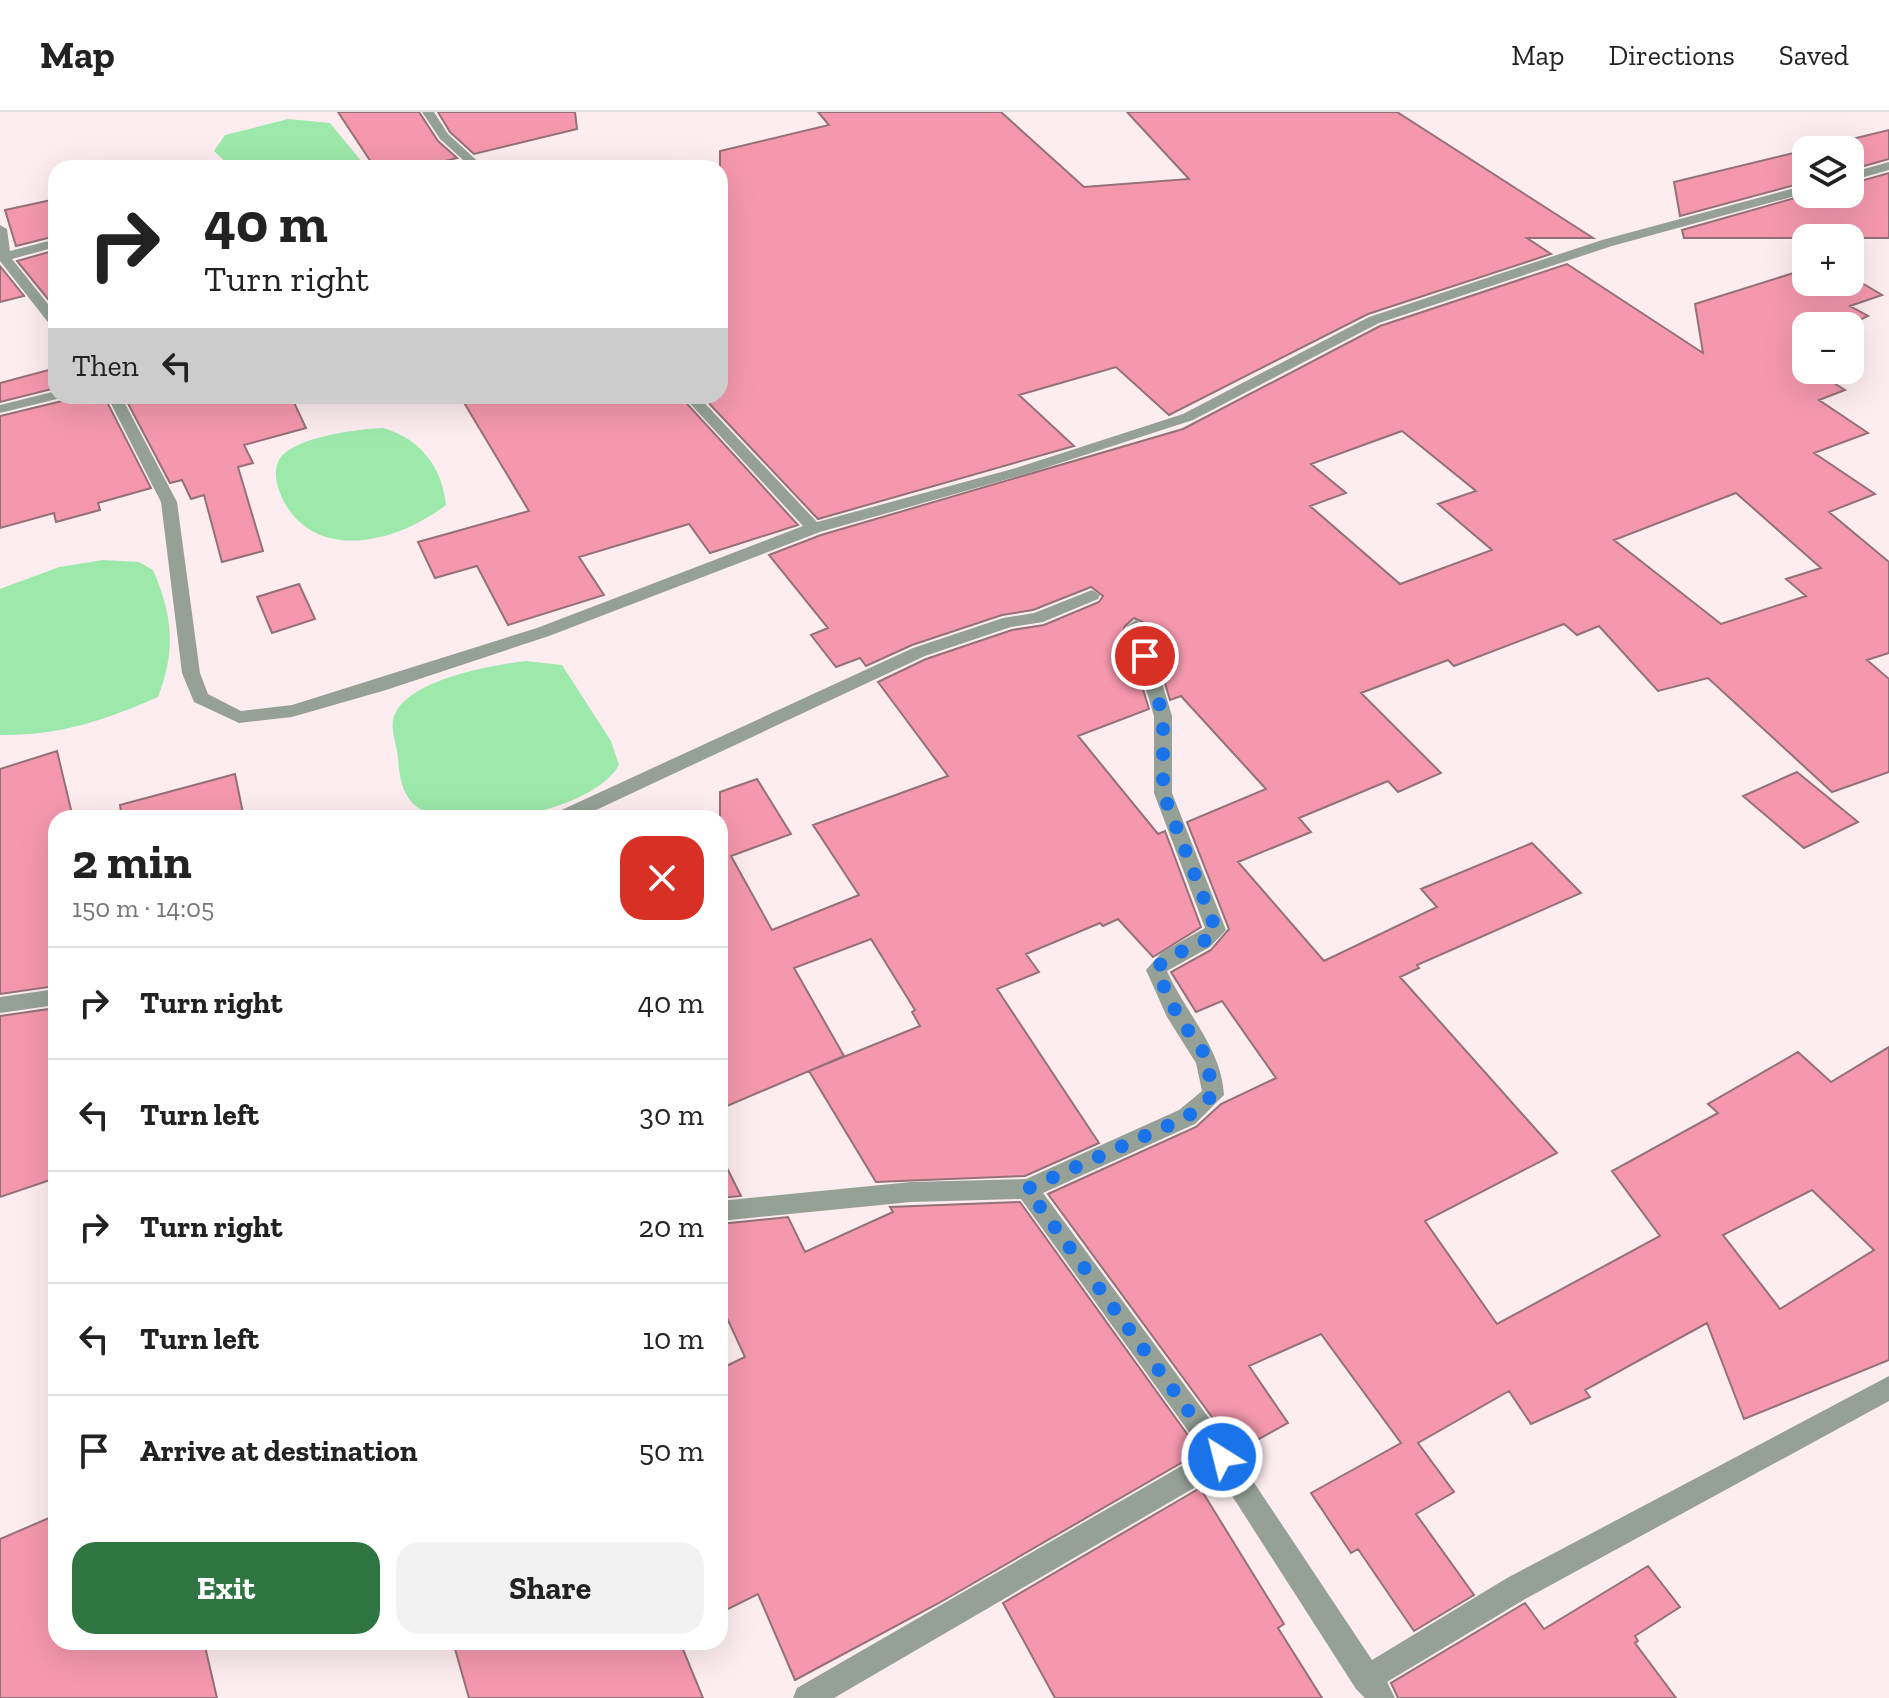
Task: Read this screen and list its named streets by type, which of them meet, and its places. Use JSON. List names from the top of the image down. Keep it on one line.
{"page":{"header":"Map","nav":["Map","Directions","Saved"],"map_buttons":["+","−"],"turn":["40 m","Turn right"],"then":"Then","heading":["2 min","150 m · 14:05"],"list":[{"name":"Turn right","value":"40 m"},{"name":"Turn left","value":"30 m"},{"name":"Turn right","value":"20 m"},{"name":"Turn left","value":"10 m"},{"name":"Arrive at destination","value":"50 m"}],"buttons":["Exit","Share"]}}
